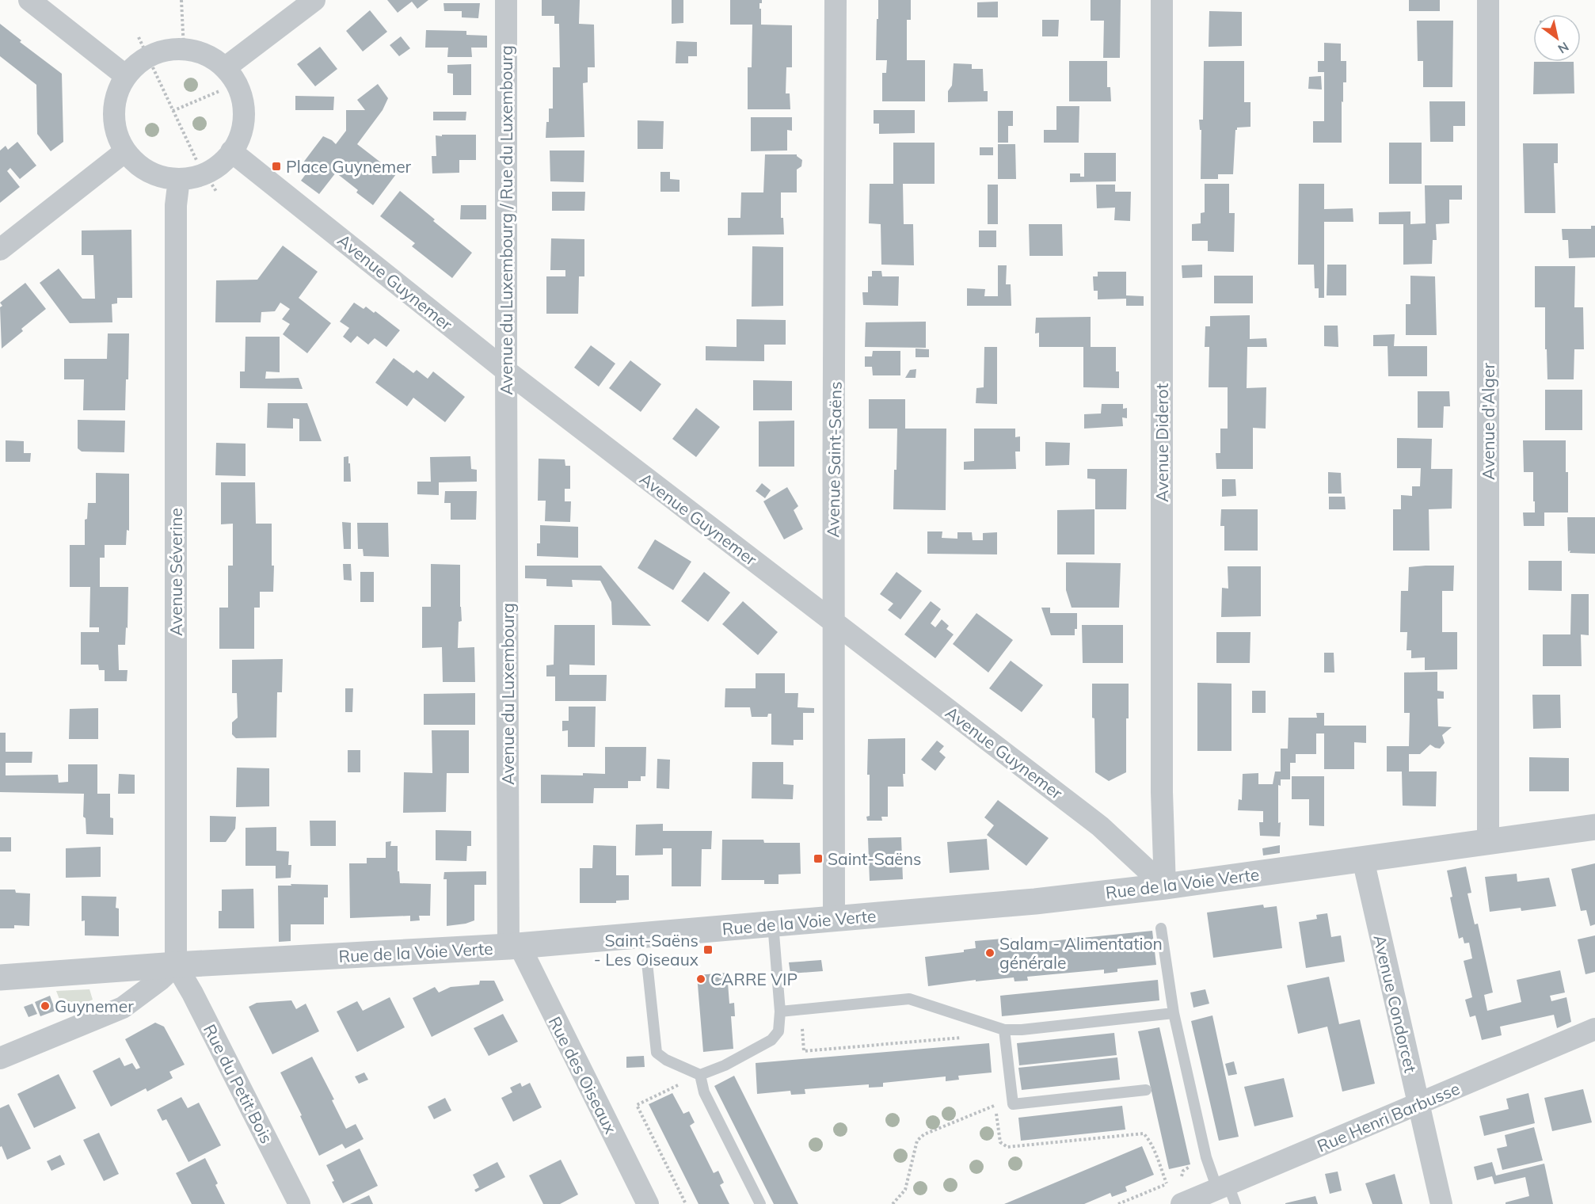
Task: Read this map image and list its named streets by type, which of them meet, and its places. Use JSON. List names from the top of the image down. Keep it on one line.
{"streets":{"street":["Avenue du Luxembourg / Rue du Luxembourg","Avenue Guynemer","Avenue d'Alger","Avenue Diderot","Avenue Saint-Saëns","Avenue Séverine","Avenue du Luxembourg","Rue de la Voie Verte","Avenue Condorcet","Rue des Oiseaux","Rue du Petit Bois","Rue Henri Barbusse"]},"crossings":[["Avenue du Luxembourg / Rue du Luxembourg","Avenue Guynemer"],["Avenue du Luxembourg / Rue du Luxembourg","Avenue du Luxembourg"],["Avenue Guynemer","Avenue Diderot"],["Avenue Guynemer","Avenue Saint-Saëns"],["Avenue Guynemer","Rue de la Voie Verte"],["Avenue d'Alger","Rue de la Voie Verte"],["Avenue Diderot","Rue de la Voie Verte"],["Avenue Saint-Saëns","Rue de la Voie Verte"],["Avenue Séverine","Rue de la Voie Verte"],["Avenue Séverine","Rue du Petit Bois"],["Avenue du Luxembourg","Rue de la Voie Verte"],["Avenue du Luxembourg","Rue des Oiseaux"],["Rue de la Voie Verte","Avenue Condorcet"],["Rue de la Voie Verte","Rue des Oiseaux"],["Rue de la Voie Verte","Rue du Petit Bois"],["Avenue Condorcet","Rue Henri Barbusse"]],"places":{"transit":["Place Guynemer","Saint-Saëns","Saint-Saëns - Les Oiseaux"],"other":["Salam - Alimentation générale","CARRE VIP","Guynemer"]},"north":"bottom right"}
